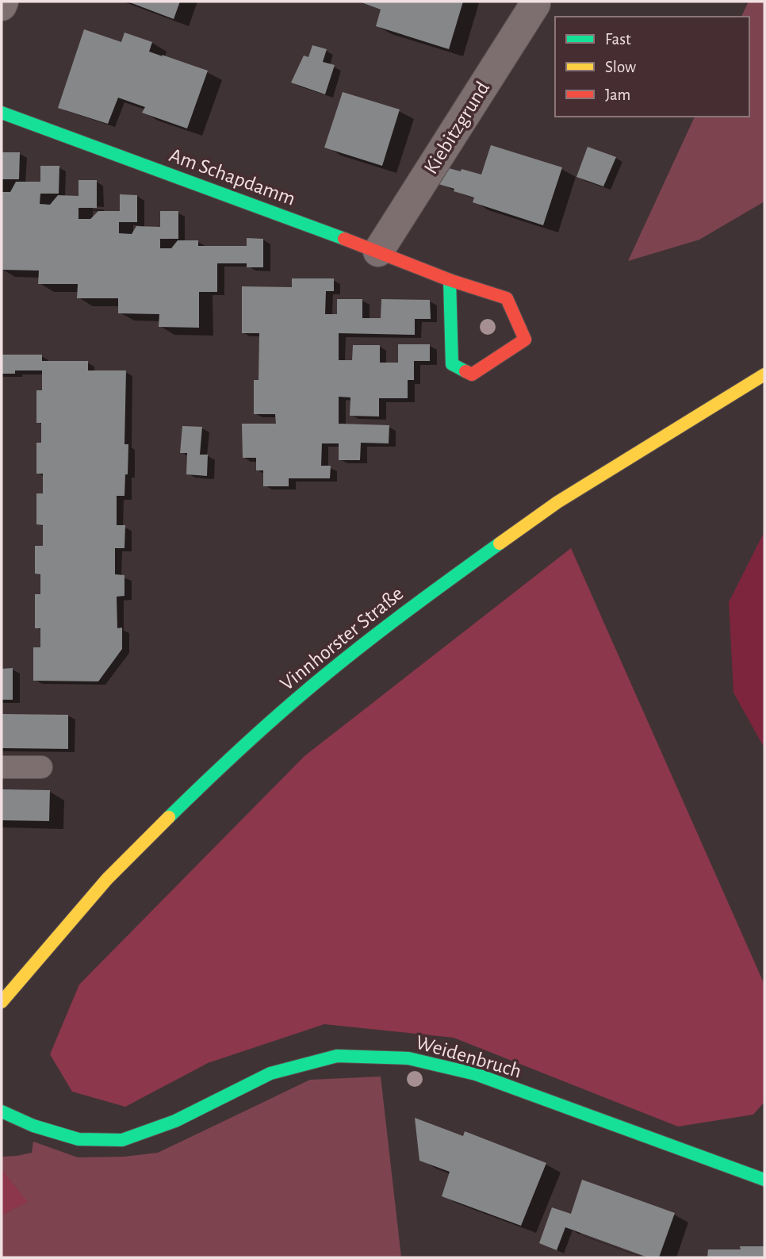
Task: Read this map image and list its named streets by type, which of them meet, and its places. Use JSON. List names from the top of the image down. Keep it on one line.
{"streets":{"street":["Kiebitzgrund","Am Schapdamm","Vinnhorster Straße","Weidenbruch"]},"crossings":[["Kiebitzgrund","Am Schapdamm"]],"legend":["Fast","Slow","Jam"]}
